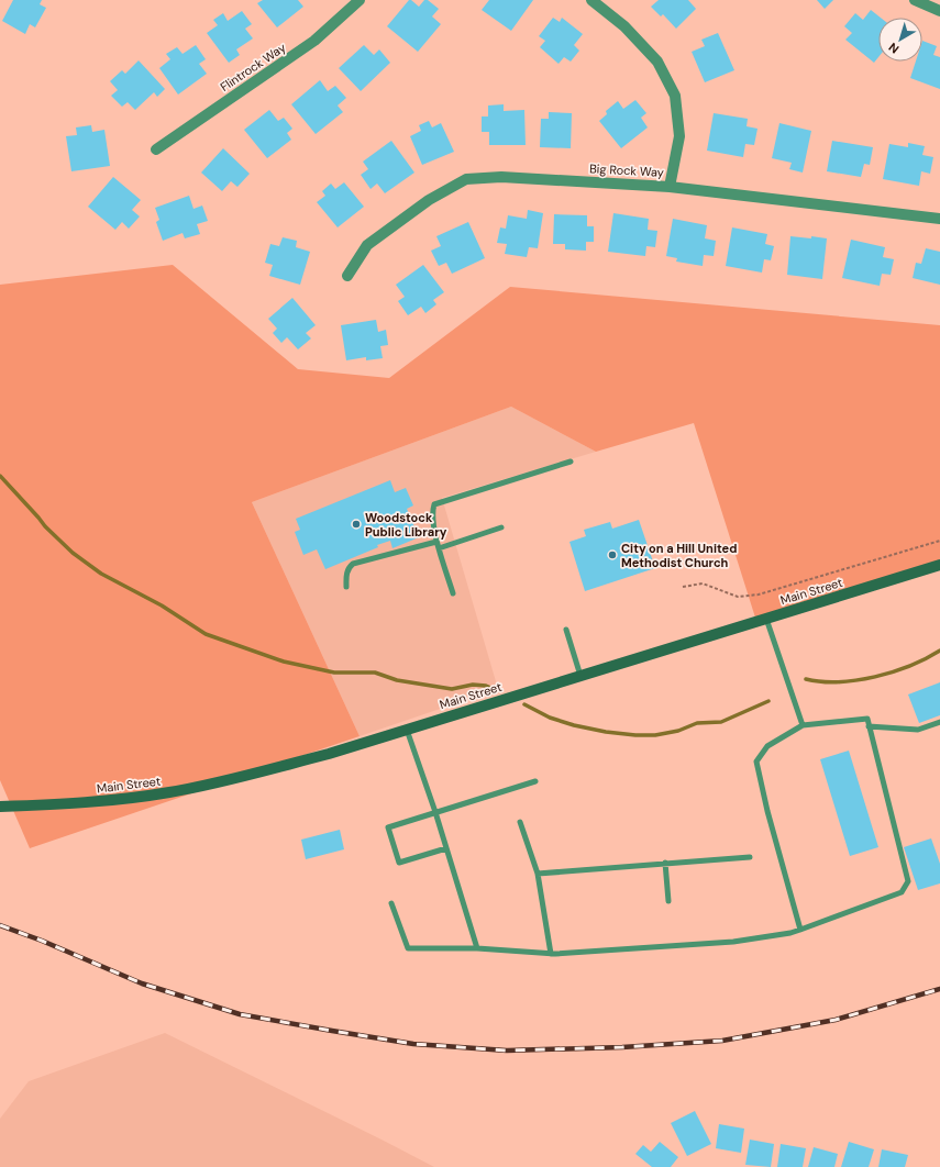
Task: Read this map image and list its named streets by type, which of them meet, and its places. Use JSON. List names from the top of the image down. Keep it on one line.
{"streets":{"main road":["Main Street"],"street":["Flintrock Way","Big Rock Way"]},"places":["Woodstock Public Library","City on a Hill United Methodist Church"],"north":"bottom left"}
